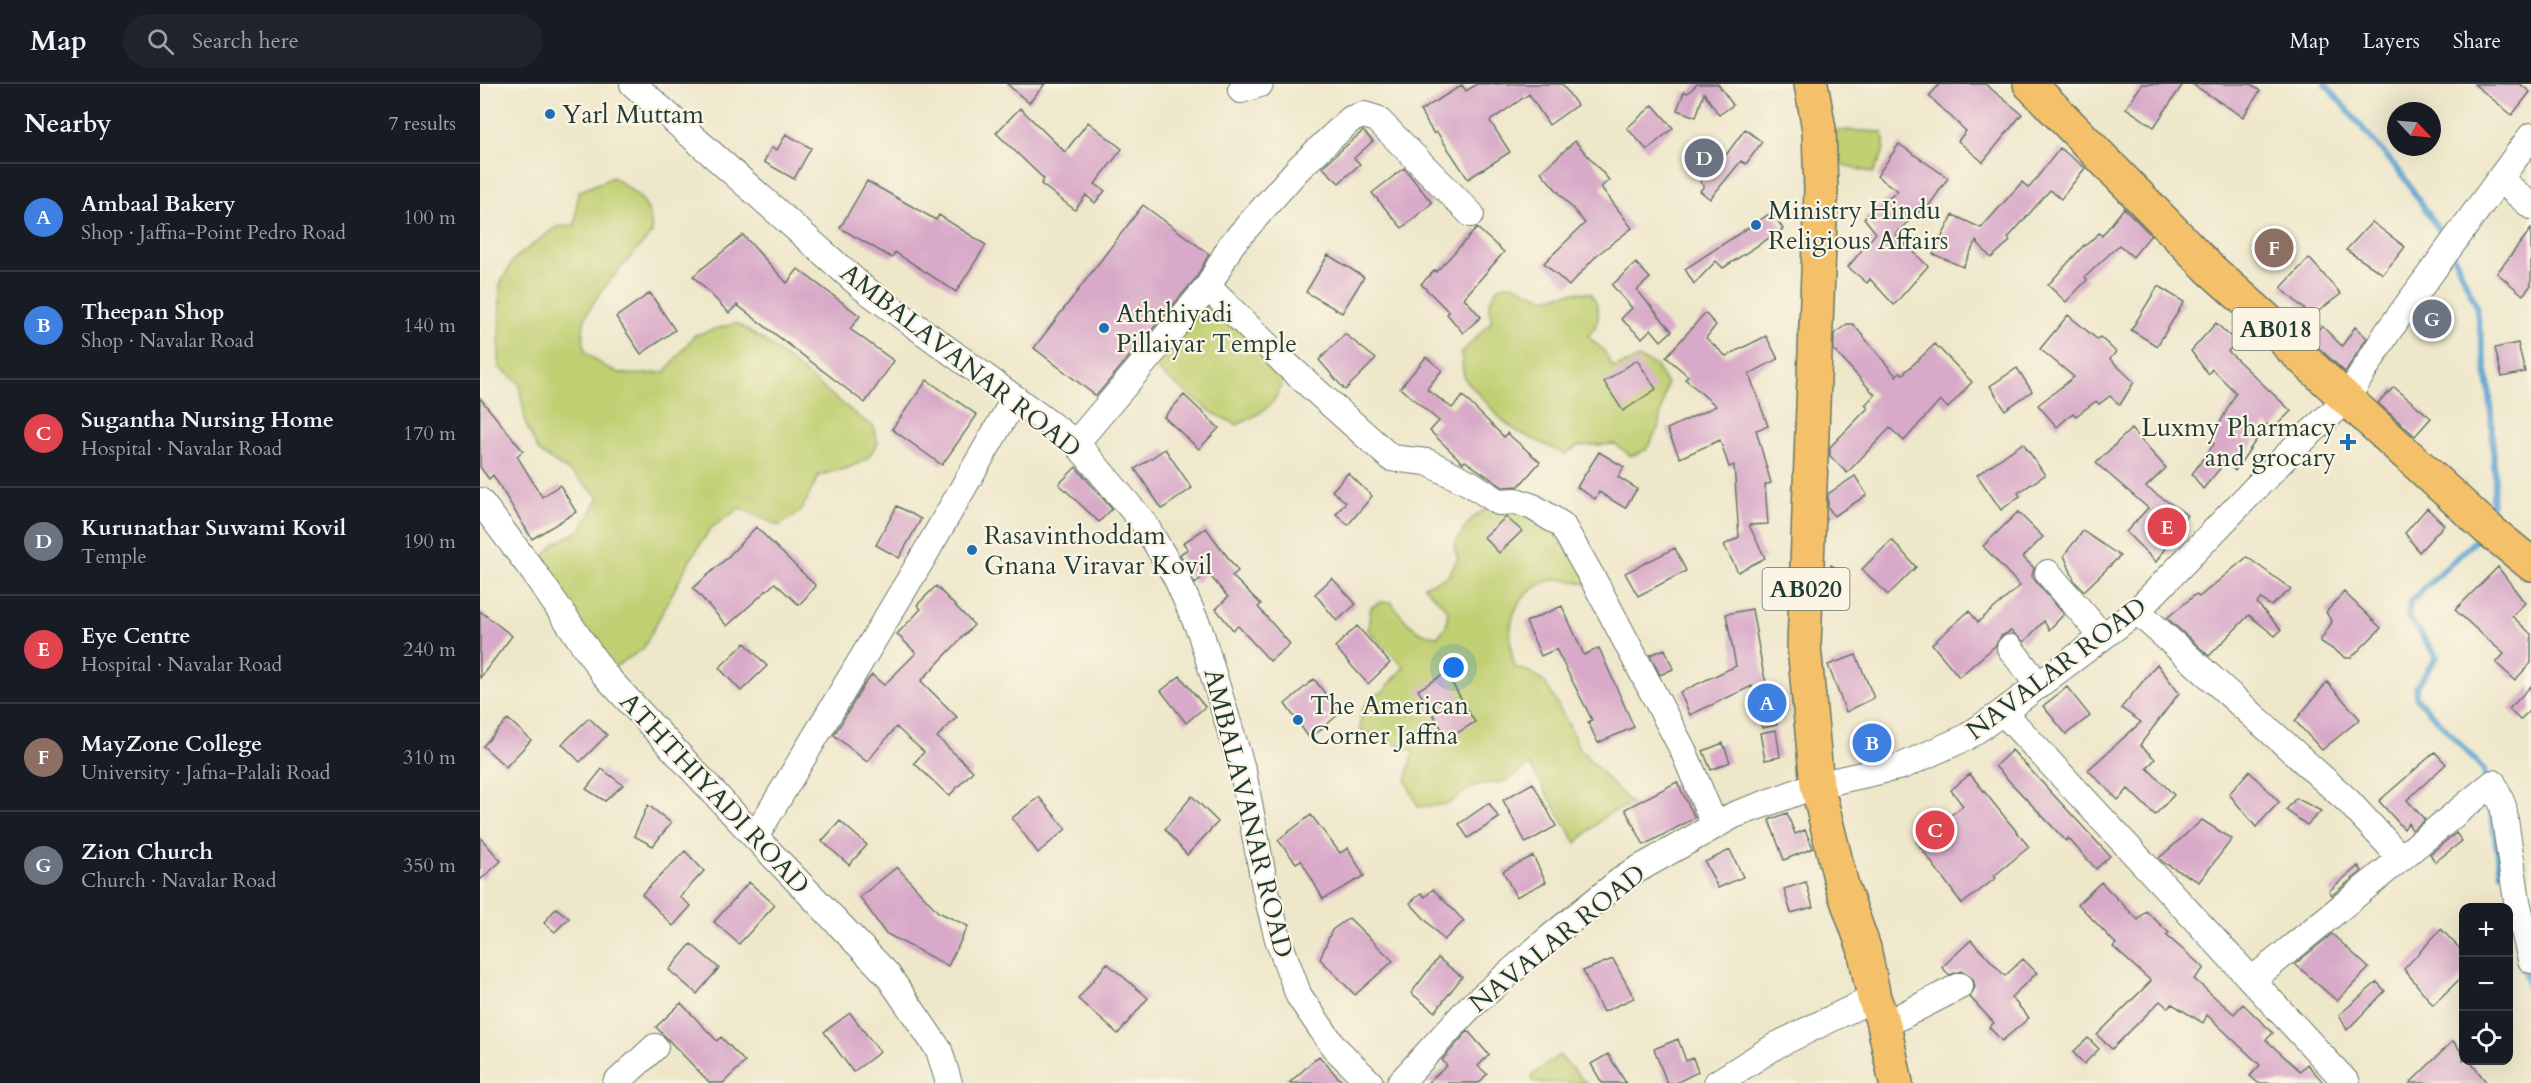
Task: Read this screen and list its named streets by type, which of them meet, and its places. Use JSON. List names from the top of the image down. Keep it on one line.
{"streets":{"main road":["AB018","AB020"],"street":["AMBALAVANAR ROAD","NAVALAR ROAD","ATHTHIYADI ROAD"]},"crossings":[["AB018","NAVALAR ROAD"],["AB020","NAVALAR ROAD"]],"places":{"other":["Yarl Muttam","Ministry Hindu Religious Affairs","Aththiyadi Pillaiyar Temple","Rasavinthoddam Gnana Viravar Kovil","The American Corner Jaffna"],"health":["Luxmy Pharmacy and grocary"]},"north":"bottom right","page":{"header":"Map","search":"Search here","nav":["Map","Layers","Share"],"heading":["Nearby","7 results"],"pins":["D","F","G","E","A","B","C"],"list":[{"mark":"A","name":"Ambaal Bakery","note":"Shop · Jaffna-Point Pedro Road","value":"100 m"},{"mark":"B","name":"Theepan Shop","note":"Shop · Navalar Road","value":"140 m"},{"mark":"C","name":"Sugantha Nursing Home","note":"Hospital · Navalar Road","value":"170 m"},{"mark":"D","name":"Kurunathar Suwami Kovil","note":"Temple","value":"190 m"},{"mark":"E","name":"Eye Centre","note":"Hospital · Navalar Road","value":"240 m"},{"mark":"F","name":"MayZone College","note":"University · Jafna-Palali Road","value":"310 m"},{"mark":"G","name":"Zion Church","note":"Church · Navalar Road","value":"350 m"}],"map_buttons":["+","−"]}}
